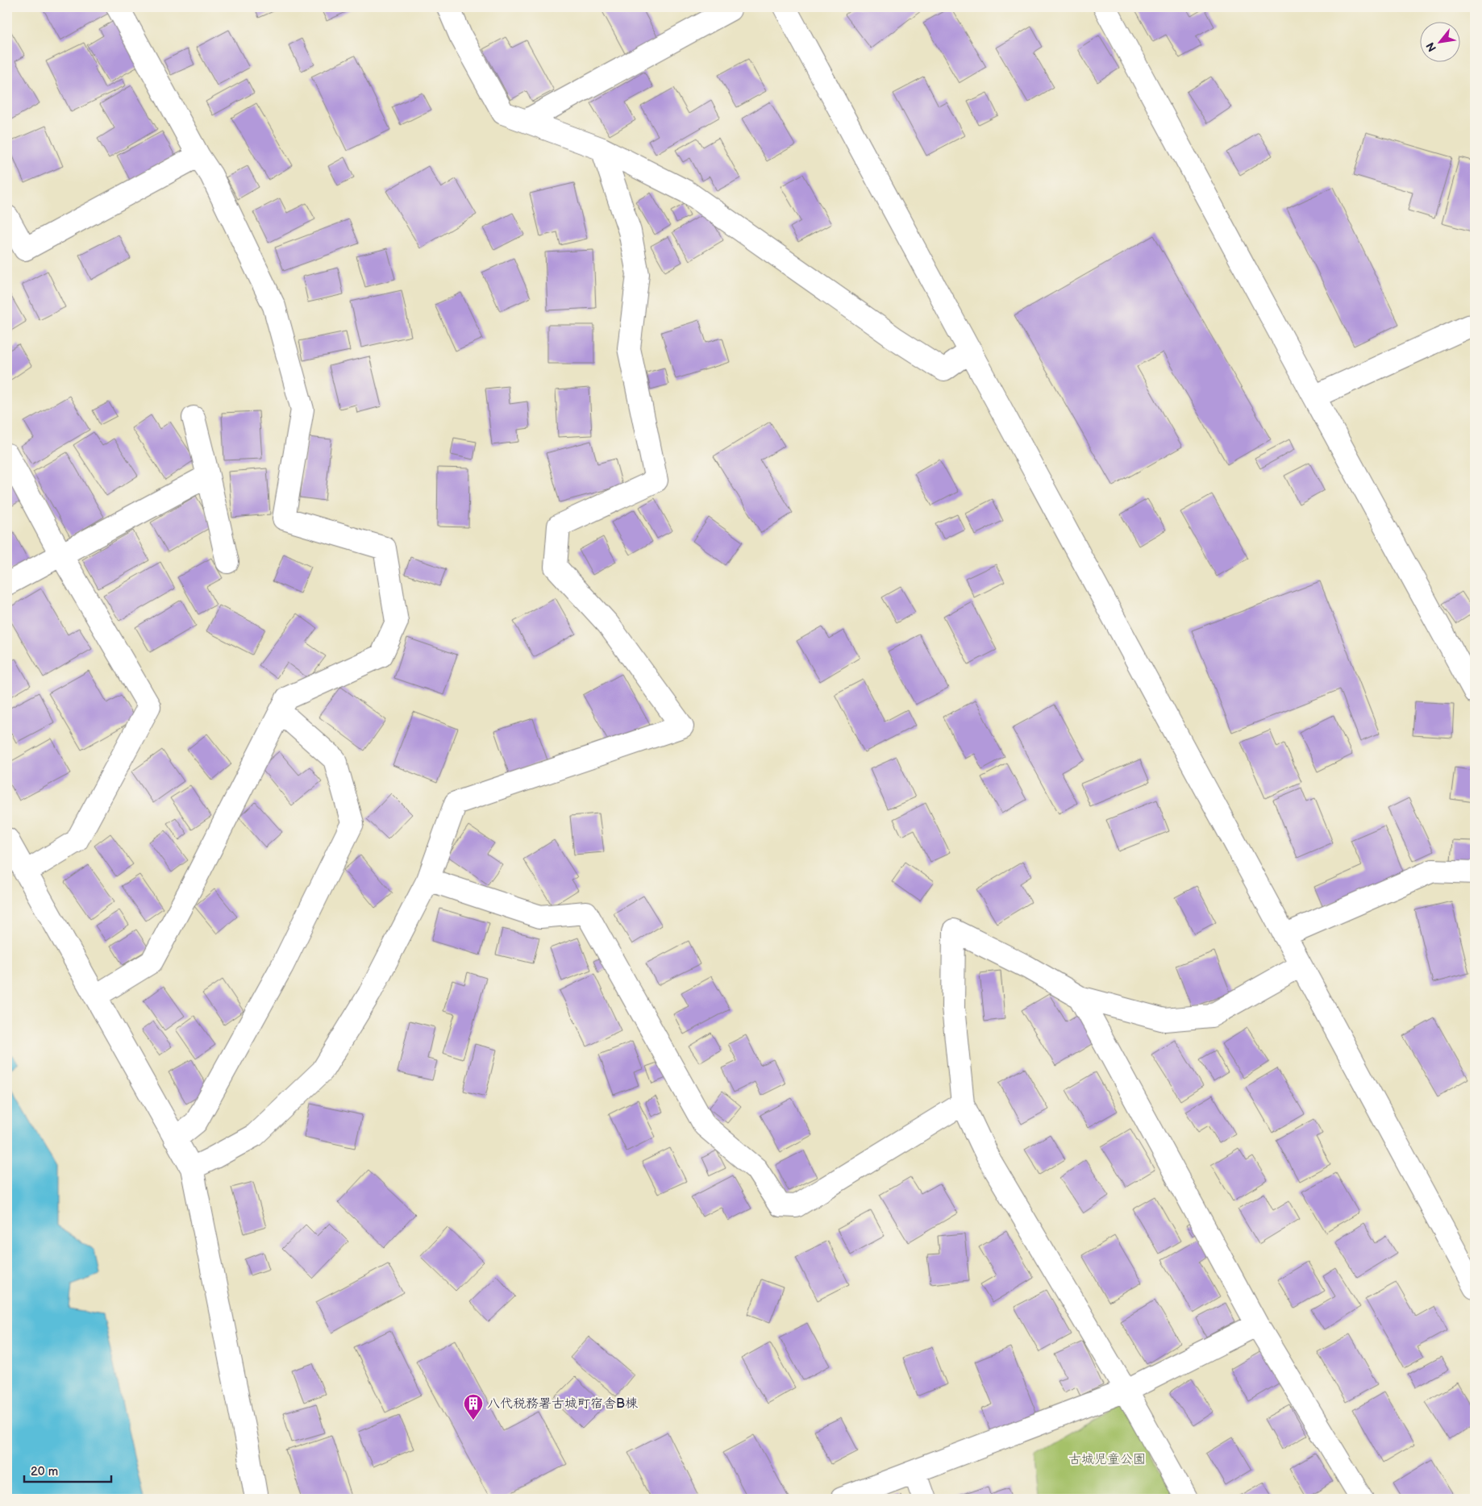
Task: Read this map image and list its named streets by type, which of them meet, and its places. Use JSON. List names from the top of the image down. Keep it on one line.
{"parks":["古城児童公園"],"places":{"building":["八代税務署古城町宿舎B棟"]},"scale_bar":"20 m","north":"bottom left"}
